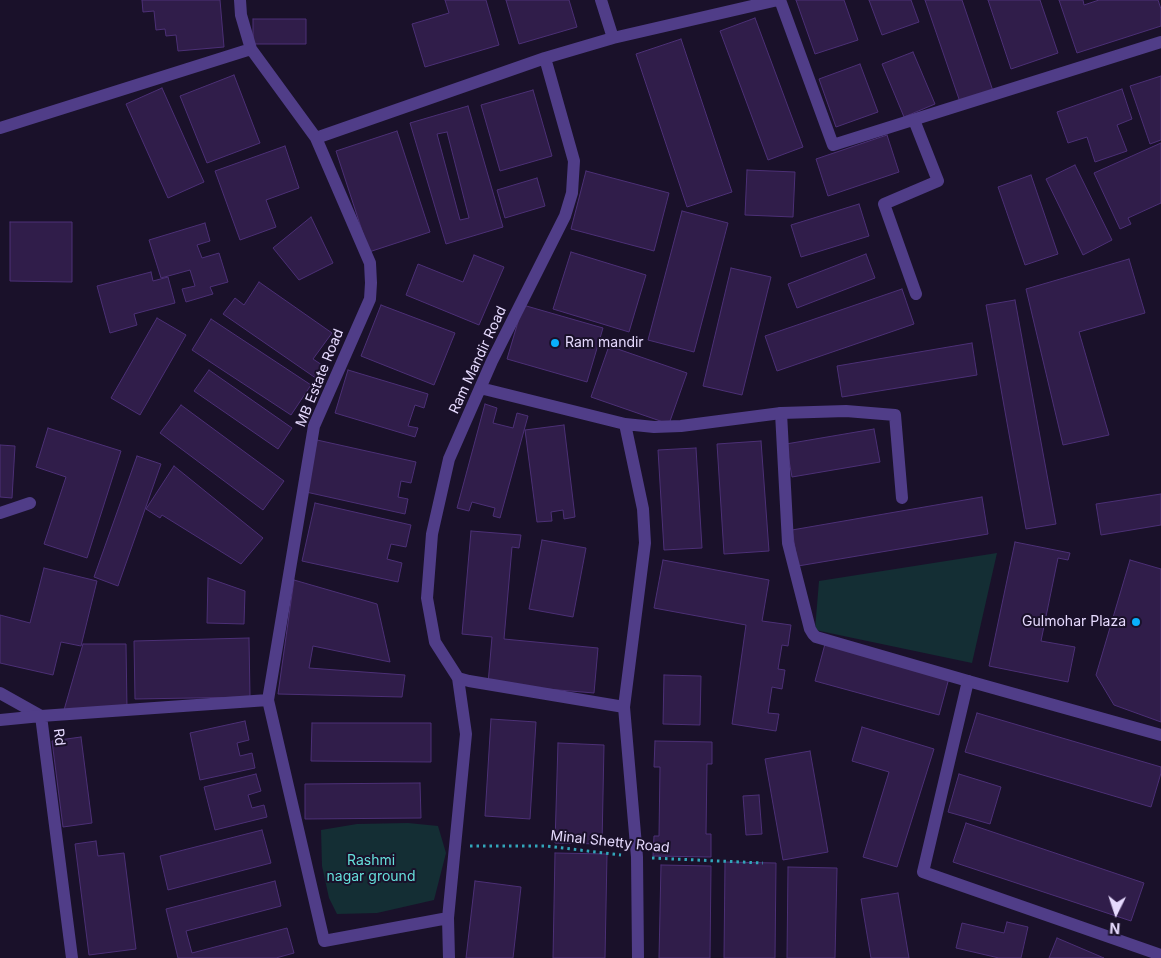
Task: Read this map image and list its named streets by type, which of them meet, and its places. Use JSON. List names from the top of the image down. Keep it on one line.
{"streets":{"street":["Ram Mandir Road","MB Estate Road","Rd"],"path":["Minal Shetty Road"]},"crossings":[["MB Estate Road","Rd"]],"parks":["Rashmi nagar ground"],"places":["Ram mandir","Gulmohar Plaza"],"north":"bottom"}
